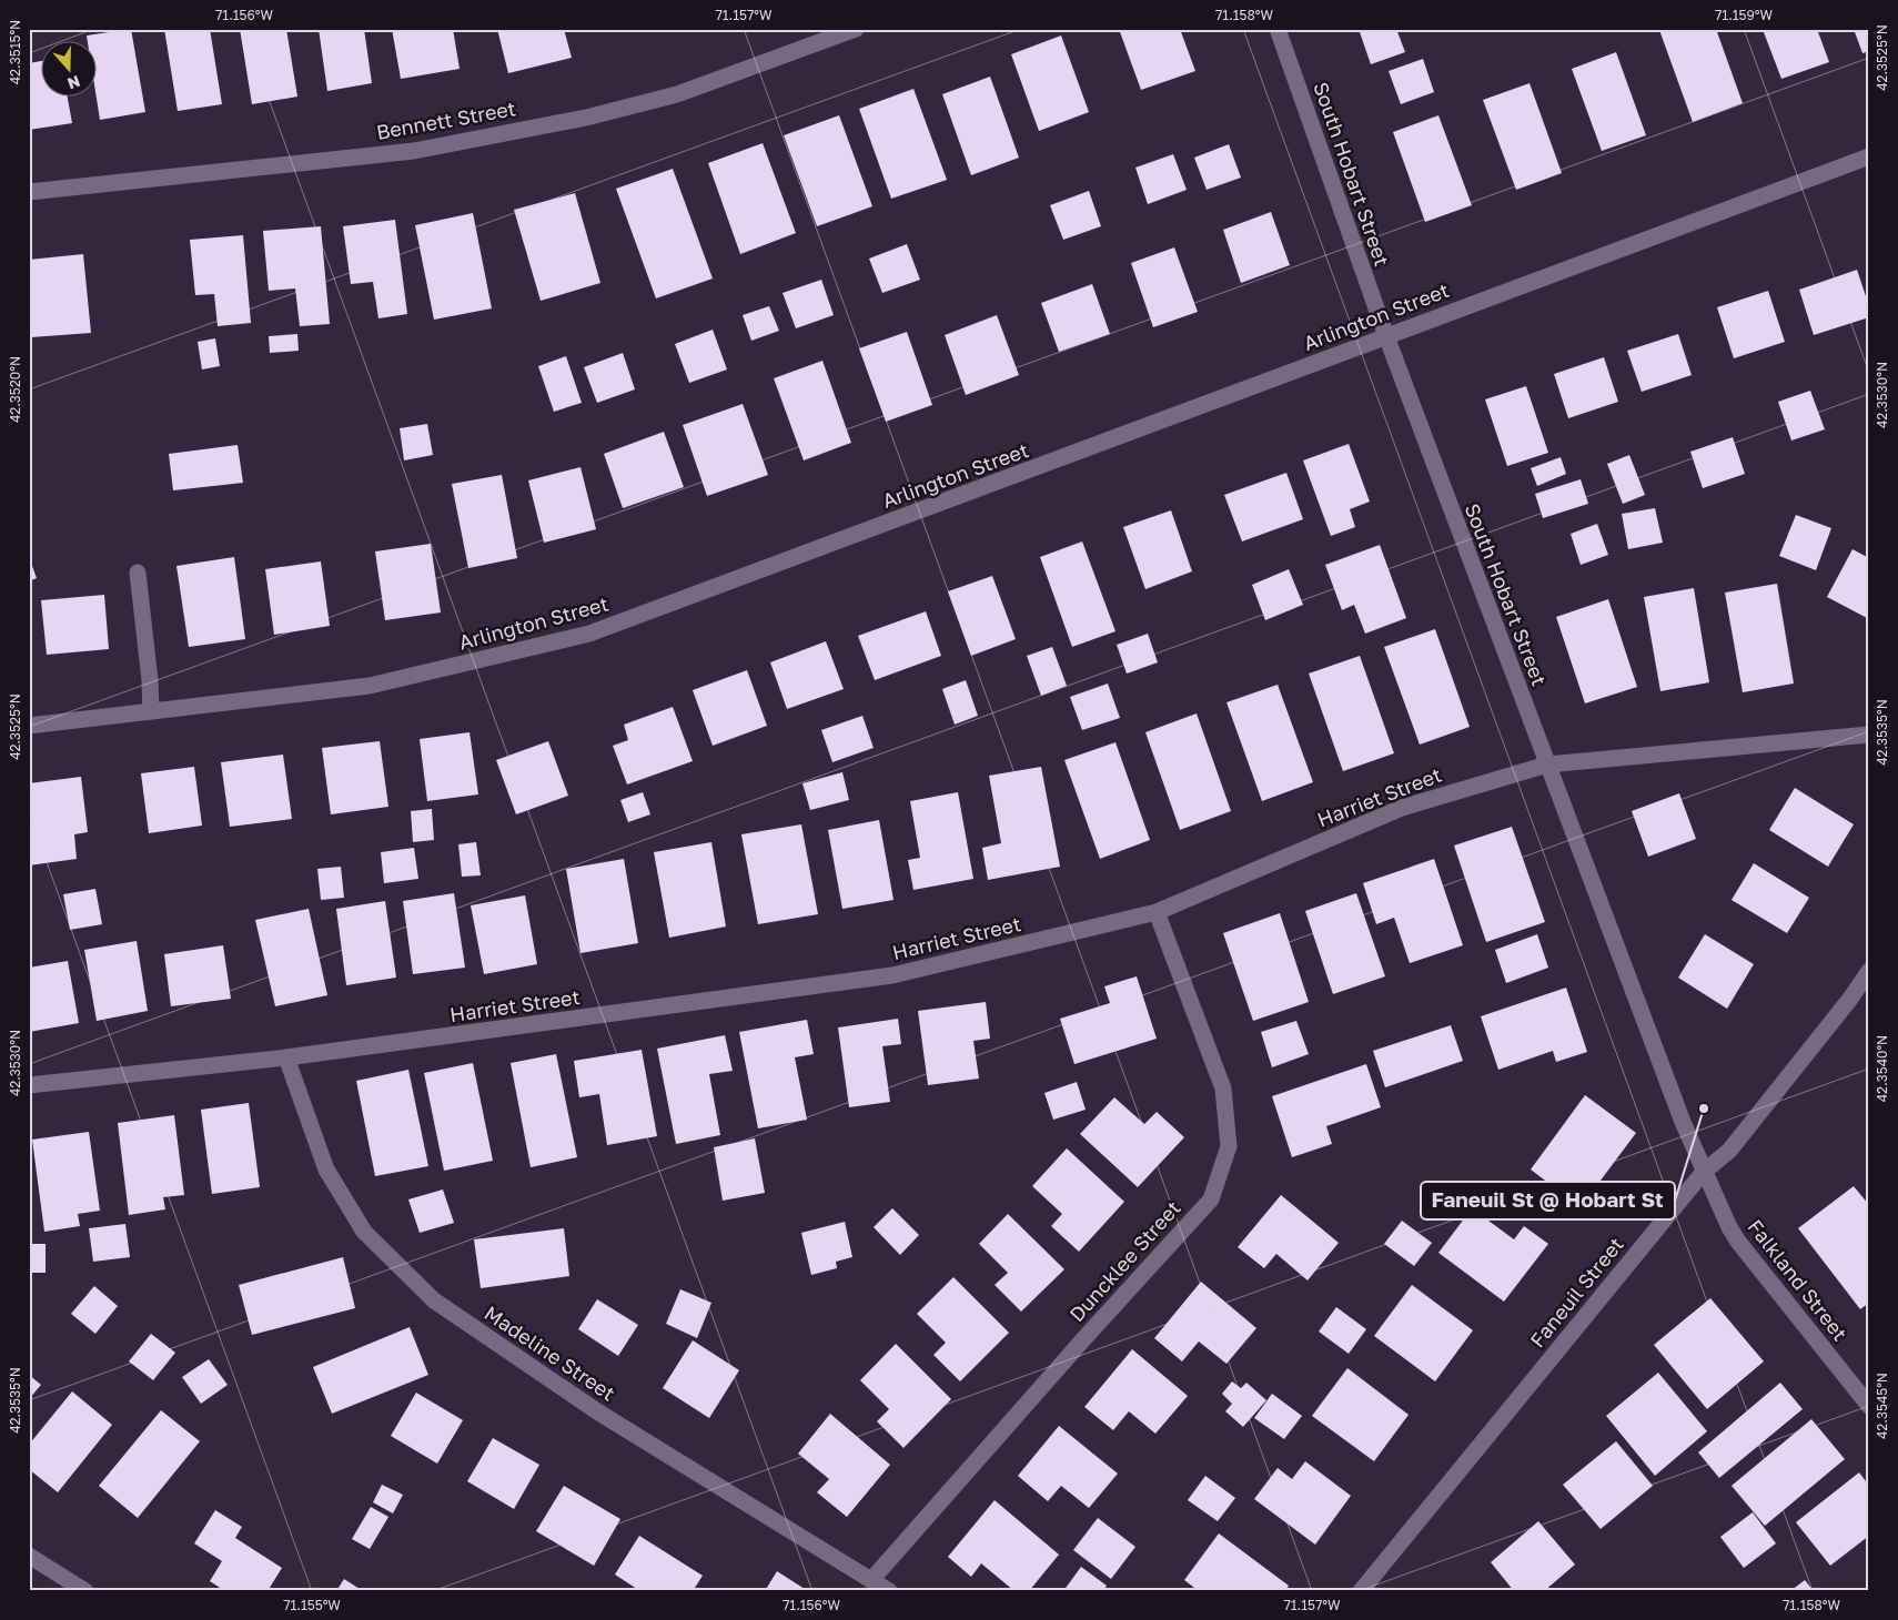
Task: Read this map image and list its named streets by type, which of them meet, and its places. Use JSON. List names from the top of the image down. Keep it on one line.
{"streets":{"street":["Bennett Street","South Hobart Street","Arlington Street","Harriet Street","Duncklee Street","Falkland Street","Faneuil Street","Madeline Street"]},"crossings":[["South Hobart Street","Arlington Street"],["South Hobart Street","Harriet Street"],["South Hobart Street","Falkland Street"],["South Hobart Street","Faneuil Street"],["Harriet Street","Duncklee Street"],["Harriet Street","Madeline Street"],["Duncklee Street","Madeline Street"],["Falkland Street","Faneuil Street"]],"places":["Faneuil St @ Hobart St"],"north":"bottom","coordinates":["71.156°W","71.157°W","71.158°W","71.159°W","42.3515°N","42.3525°N","42.3520°N","42.3530°N","42.3535°N","42.3540°N","42.3545°N","71.155°W"]}
